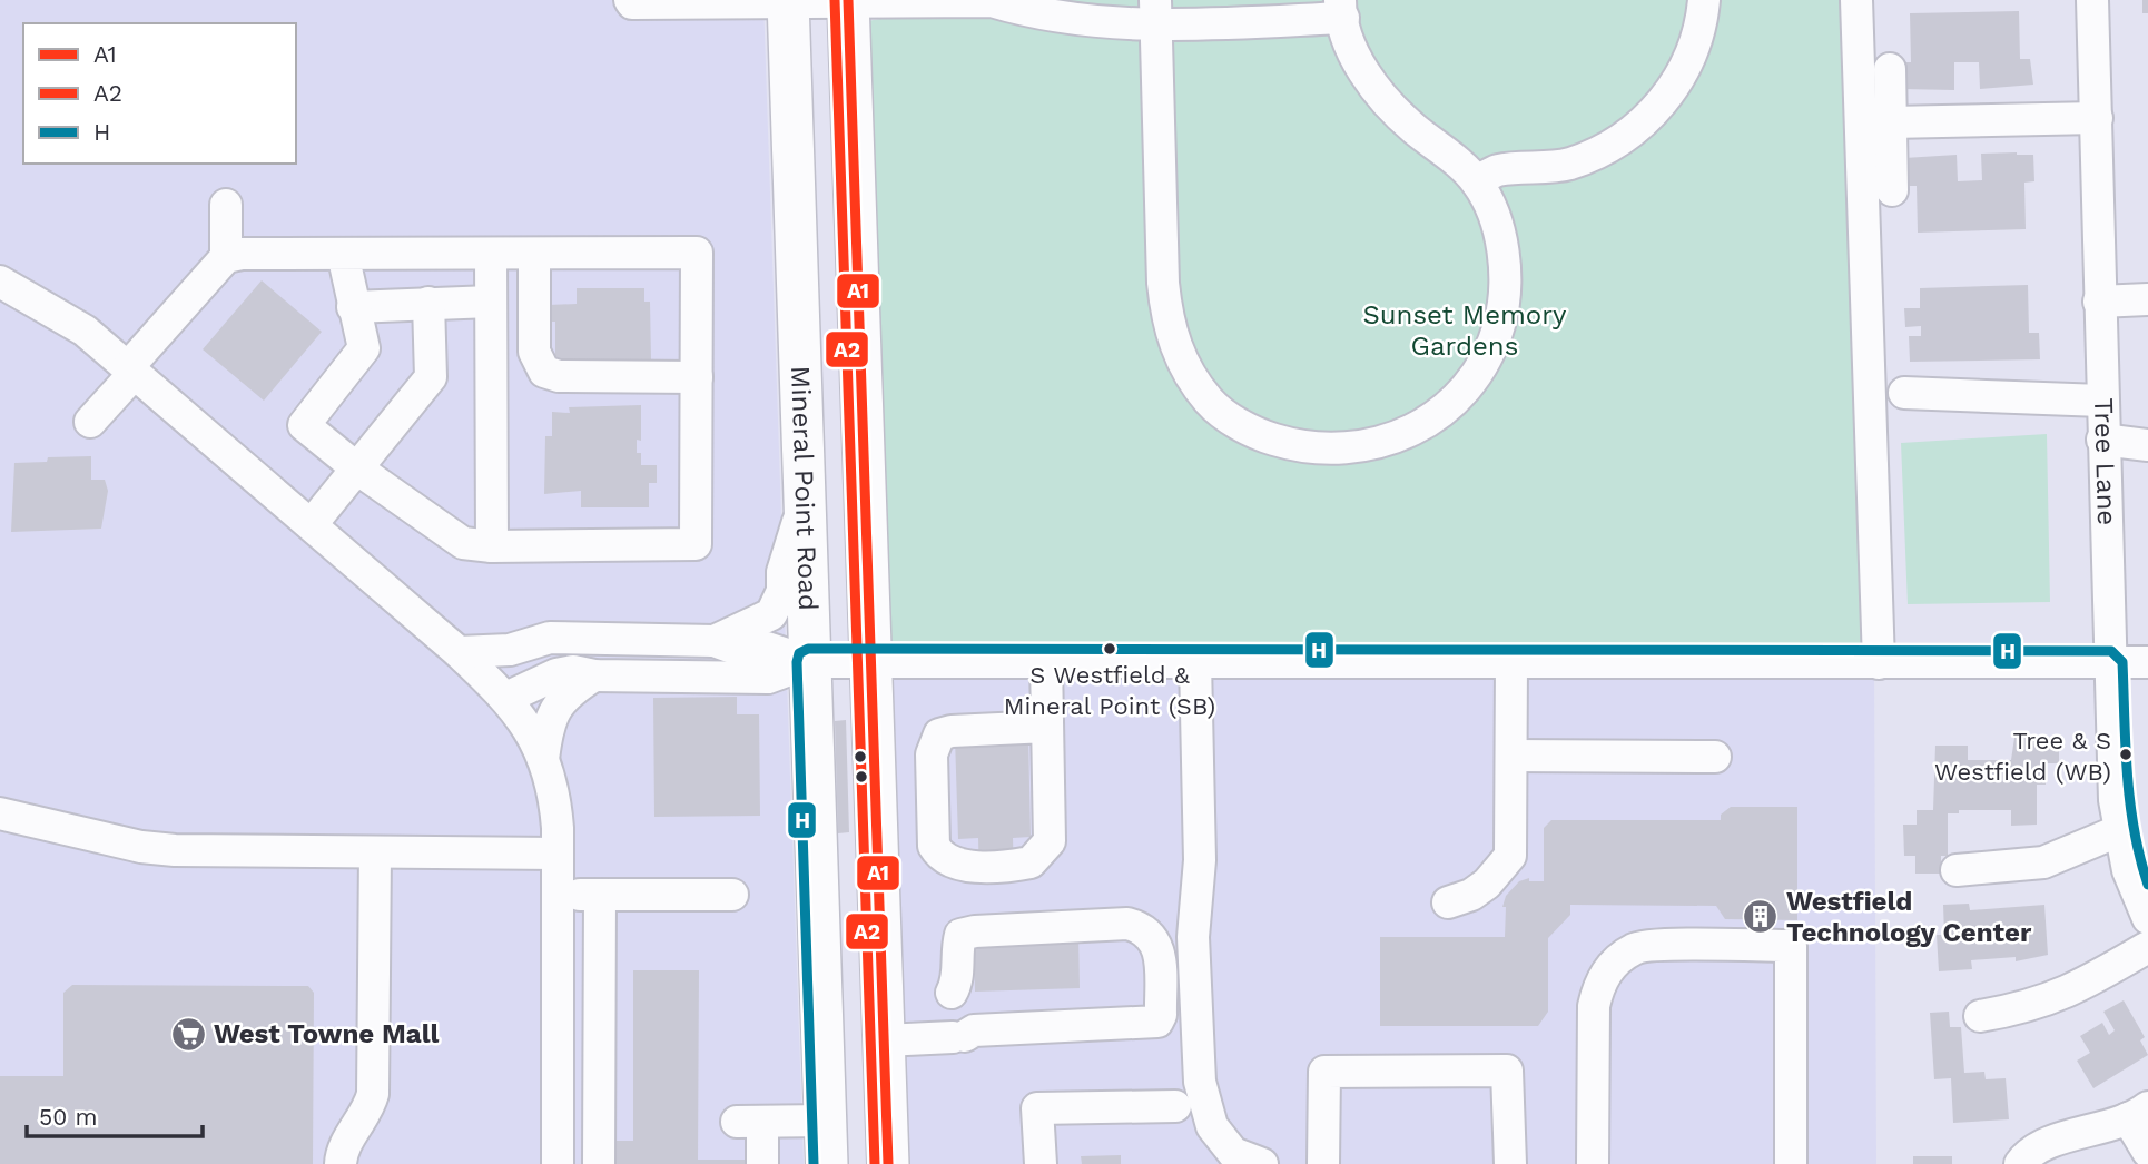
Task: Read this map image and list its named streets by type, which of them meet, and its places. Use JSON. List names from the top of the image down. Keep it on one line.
{"streets":{"main road":["Mineral Point Road"],"street":["Tree Lane"]},"parks":["Sunset Memory Gardens"],"places":{"other":["S Westfield & Mineral Point (SB)","Tree & S Westfield (WB)"],"building":["Westfield Technology Center"],"supermarket":["West Towne Mall"]},"lines":["transit line A1","transit line A2","transit line H"],"legend":["A1","A2","H"],"scale_bar":"50 m"}
